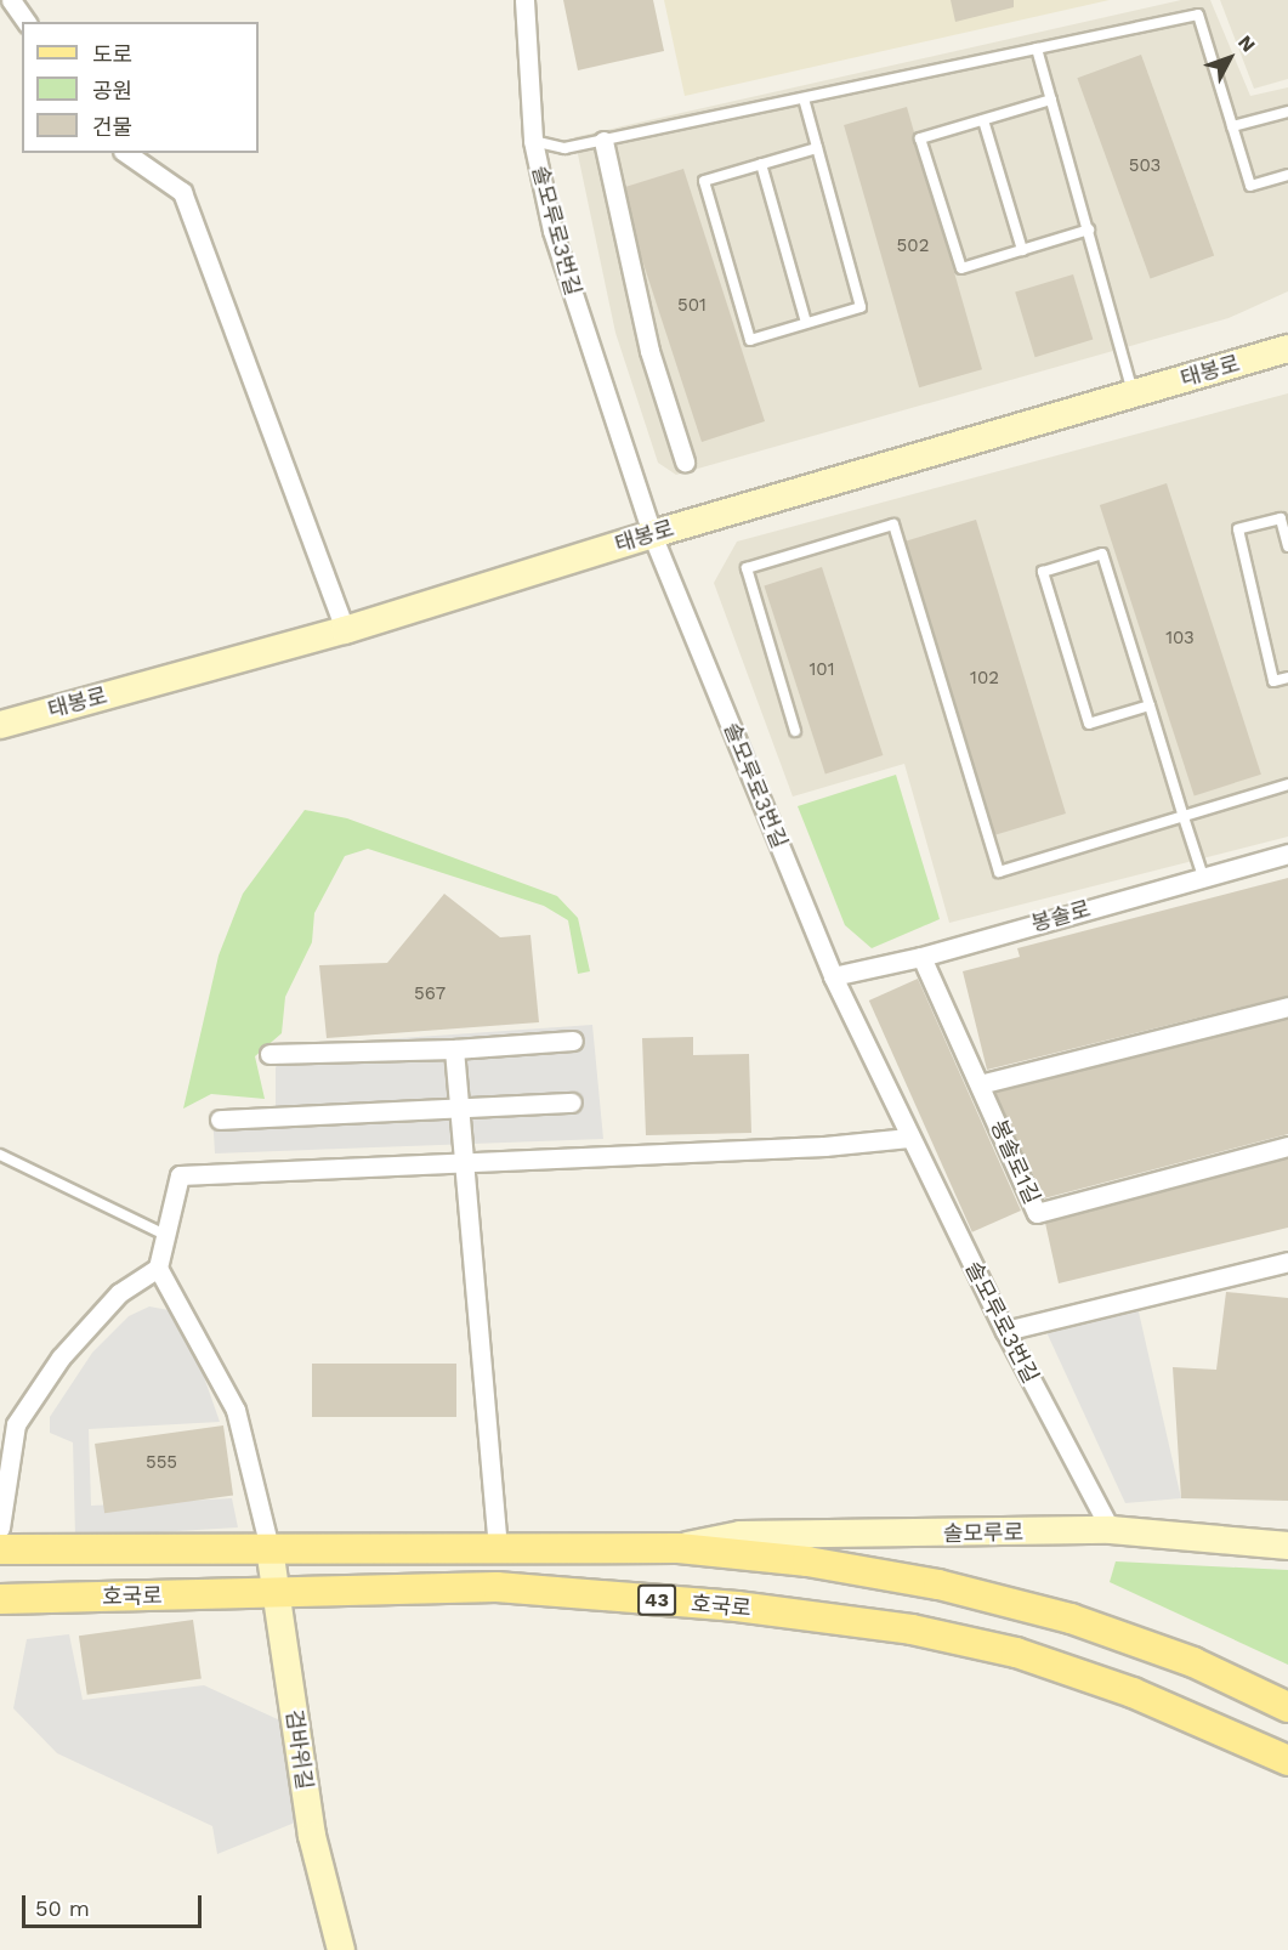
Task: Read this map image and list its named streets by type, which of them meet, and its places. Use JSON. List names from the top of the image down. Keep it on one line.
{"streets":{"main road":["태봉로","솔모루로","호국로","43","검바위길"],"street":["솔모루로3번길","봉솔로","봉솔로1길"]},"crossings":[["솔모루로3번길","태봉로"],["솔모루로3번길","봉솔로"],["솔모루로3번길","솔모루로"],["봉솔로","봉솔로1길"],["호국로","검바위길"]],"house_numbers":["503","502","501","103","101","102","567","555"],"legend":["도로","공원","건물"],"scale_bar":"50 m","north":"top right"}
